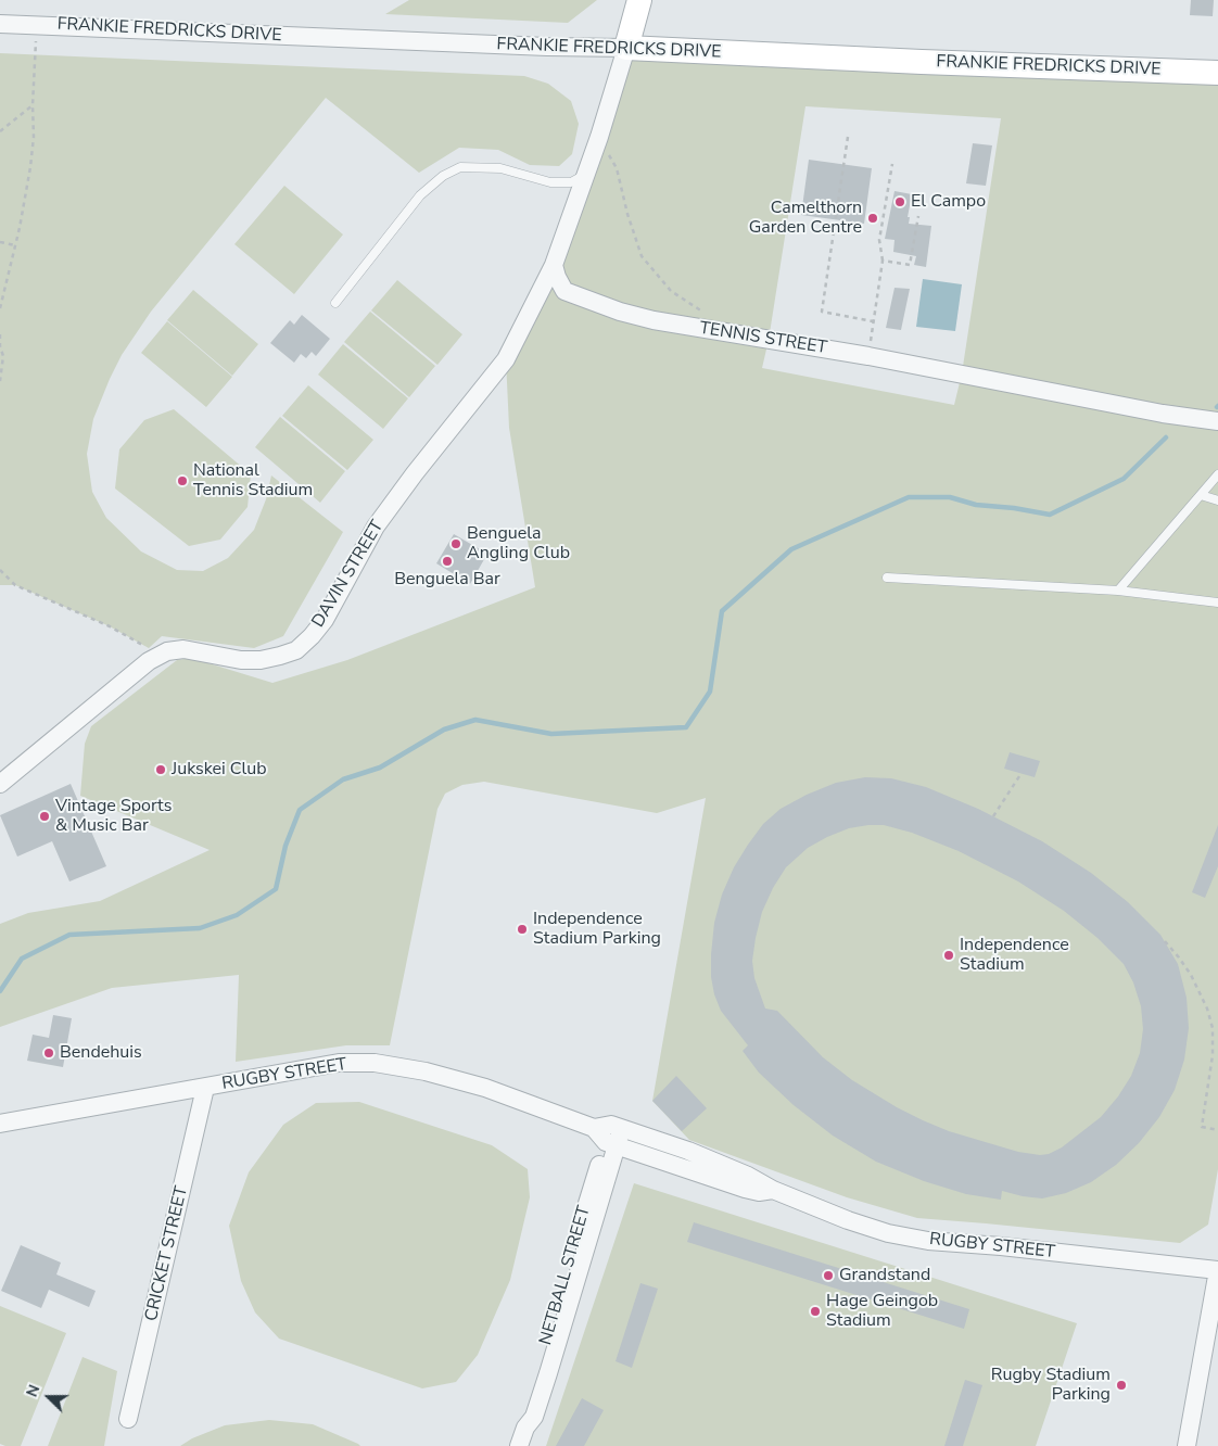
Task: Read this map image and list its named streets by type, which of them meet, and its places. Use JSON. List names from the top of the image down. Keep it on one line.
{"streets":{"street":["FRANKIE FREDRICKS DRIVE","TENNIS STREET","DAVIN STREET","RUGBY STREET","CRICKET STREET","NETBALL STREET"]},"crossings":[["TENNIS STREET","DAVIN STREET"],["RUGBY STREET","CRICKET STREET"],["RUGBY STREET","NETBALL STREET"]],"places":["El Campo","Camelthorn Garden Centre","National Tennis Stadium","Benguela Angling Club","Benguela Bar","Jukskei Club","Vintage Sports & Music Bar","Independence Stadium Parking","Independence Stadium","Bendehuis","Grandstand","Hage Geingob Stadium","Rugby Stadium Parking"],"north":"left"}
